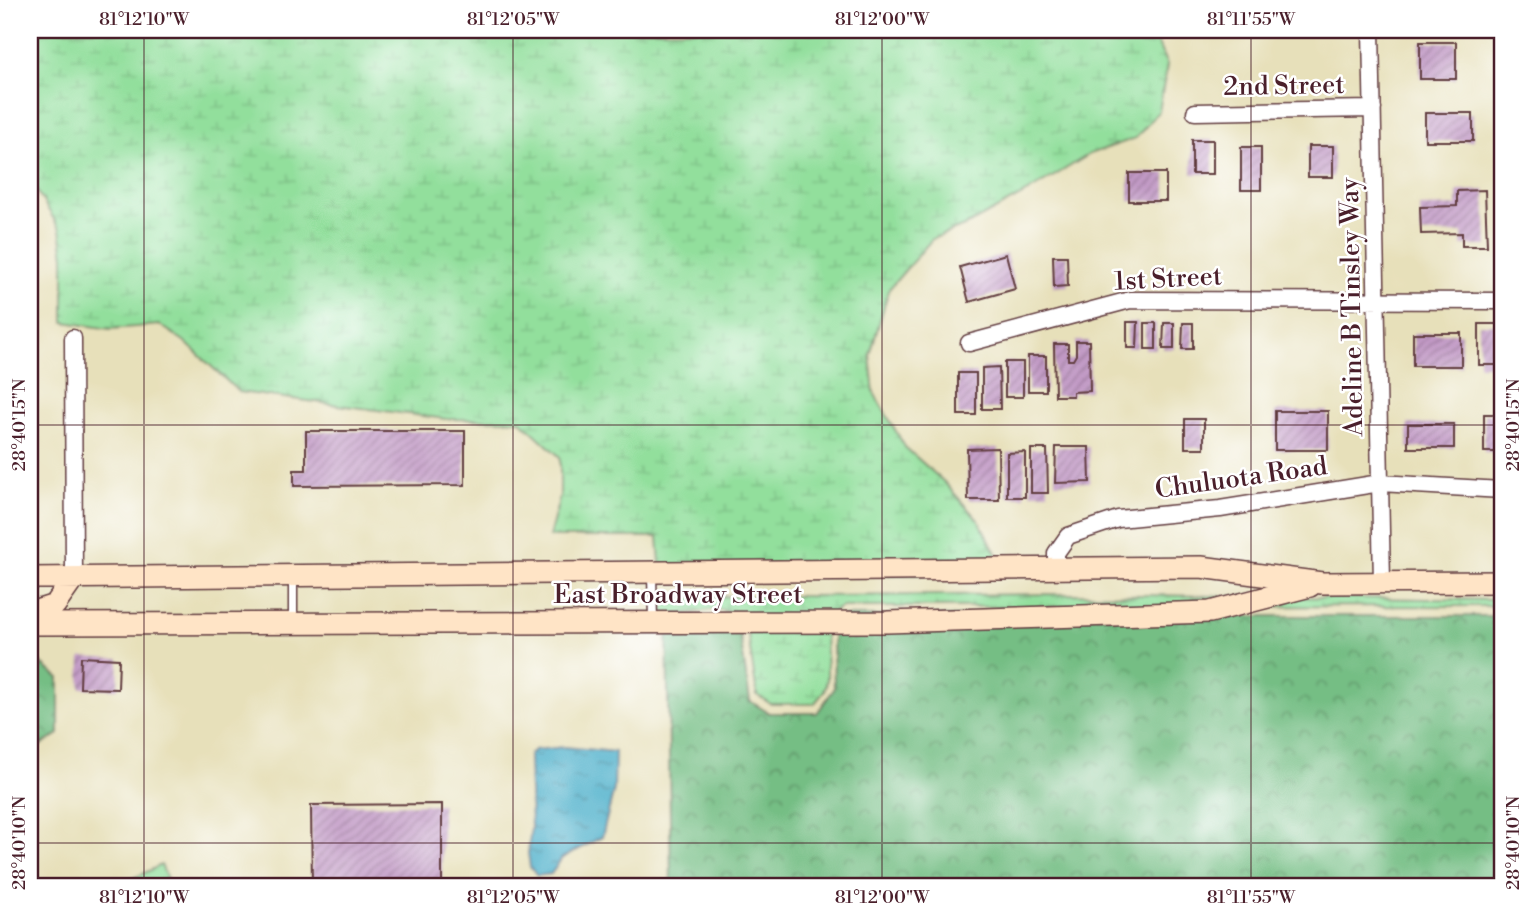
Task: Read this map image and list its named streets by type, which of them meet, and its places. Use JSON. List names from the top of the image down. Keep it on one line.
{"streets":{"main road":["East Broadway Street"],"street":["2nd Street","1st Street","Adeline B Tinsley Way","Chuluota Road"]},"crossings":[["2nd Street","Adeline B Tinsley Way"],["1st Street","Adeline B Tinsley Way"],["Adeline B Tinsley Way","Chuluota Road"],["Adeline B Tinsley Way","East Broadway Street"],["Chuluota Road","East Broadway Street"]],"coordinates":["81°12'10\"W","81°12'05\"W","81°12'00\"W","81°11'55\"W","28°40'15\"N","28°40'10\"N"]}
